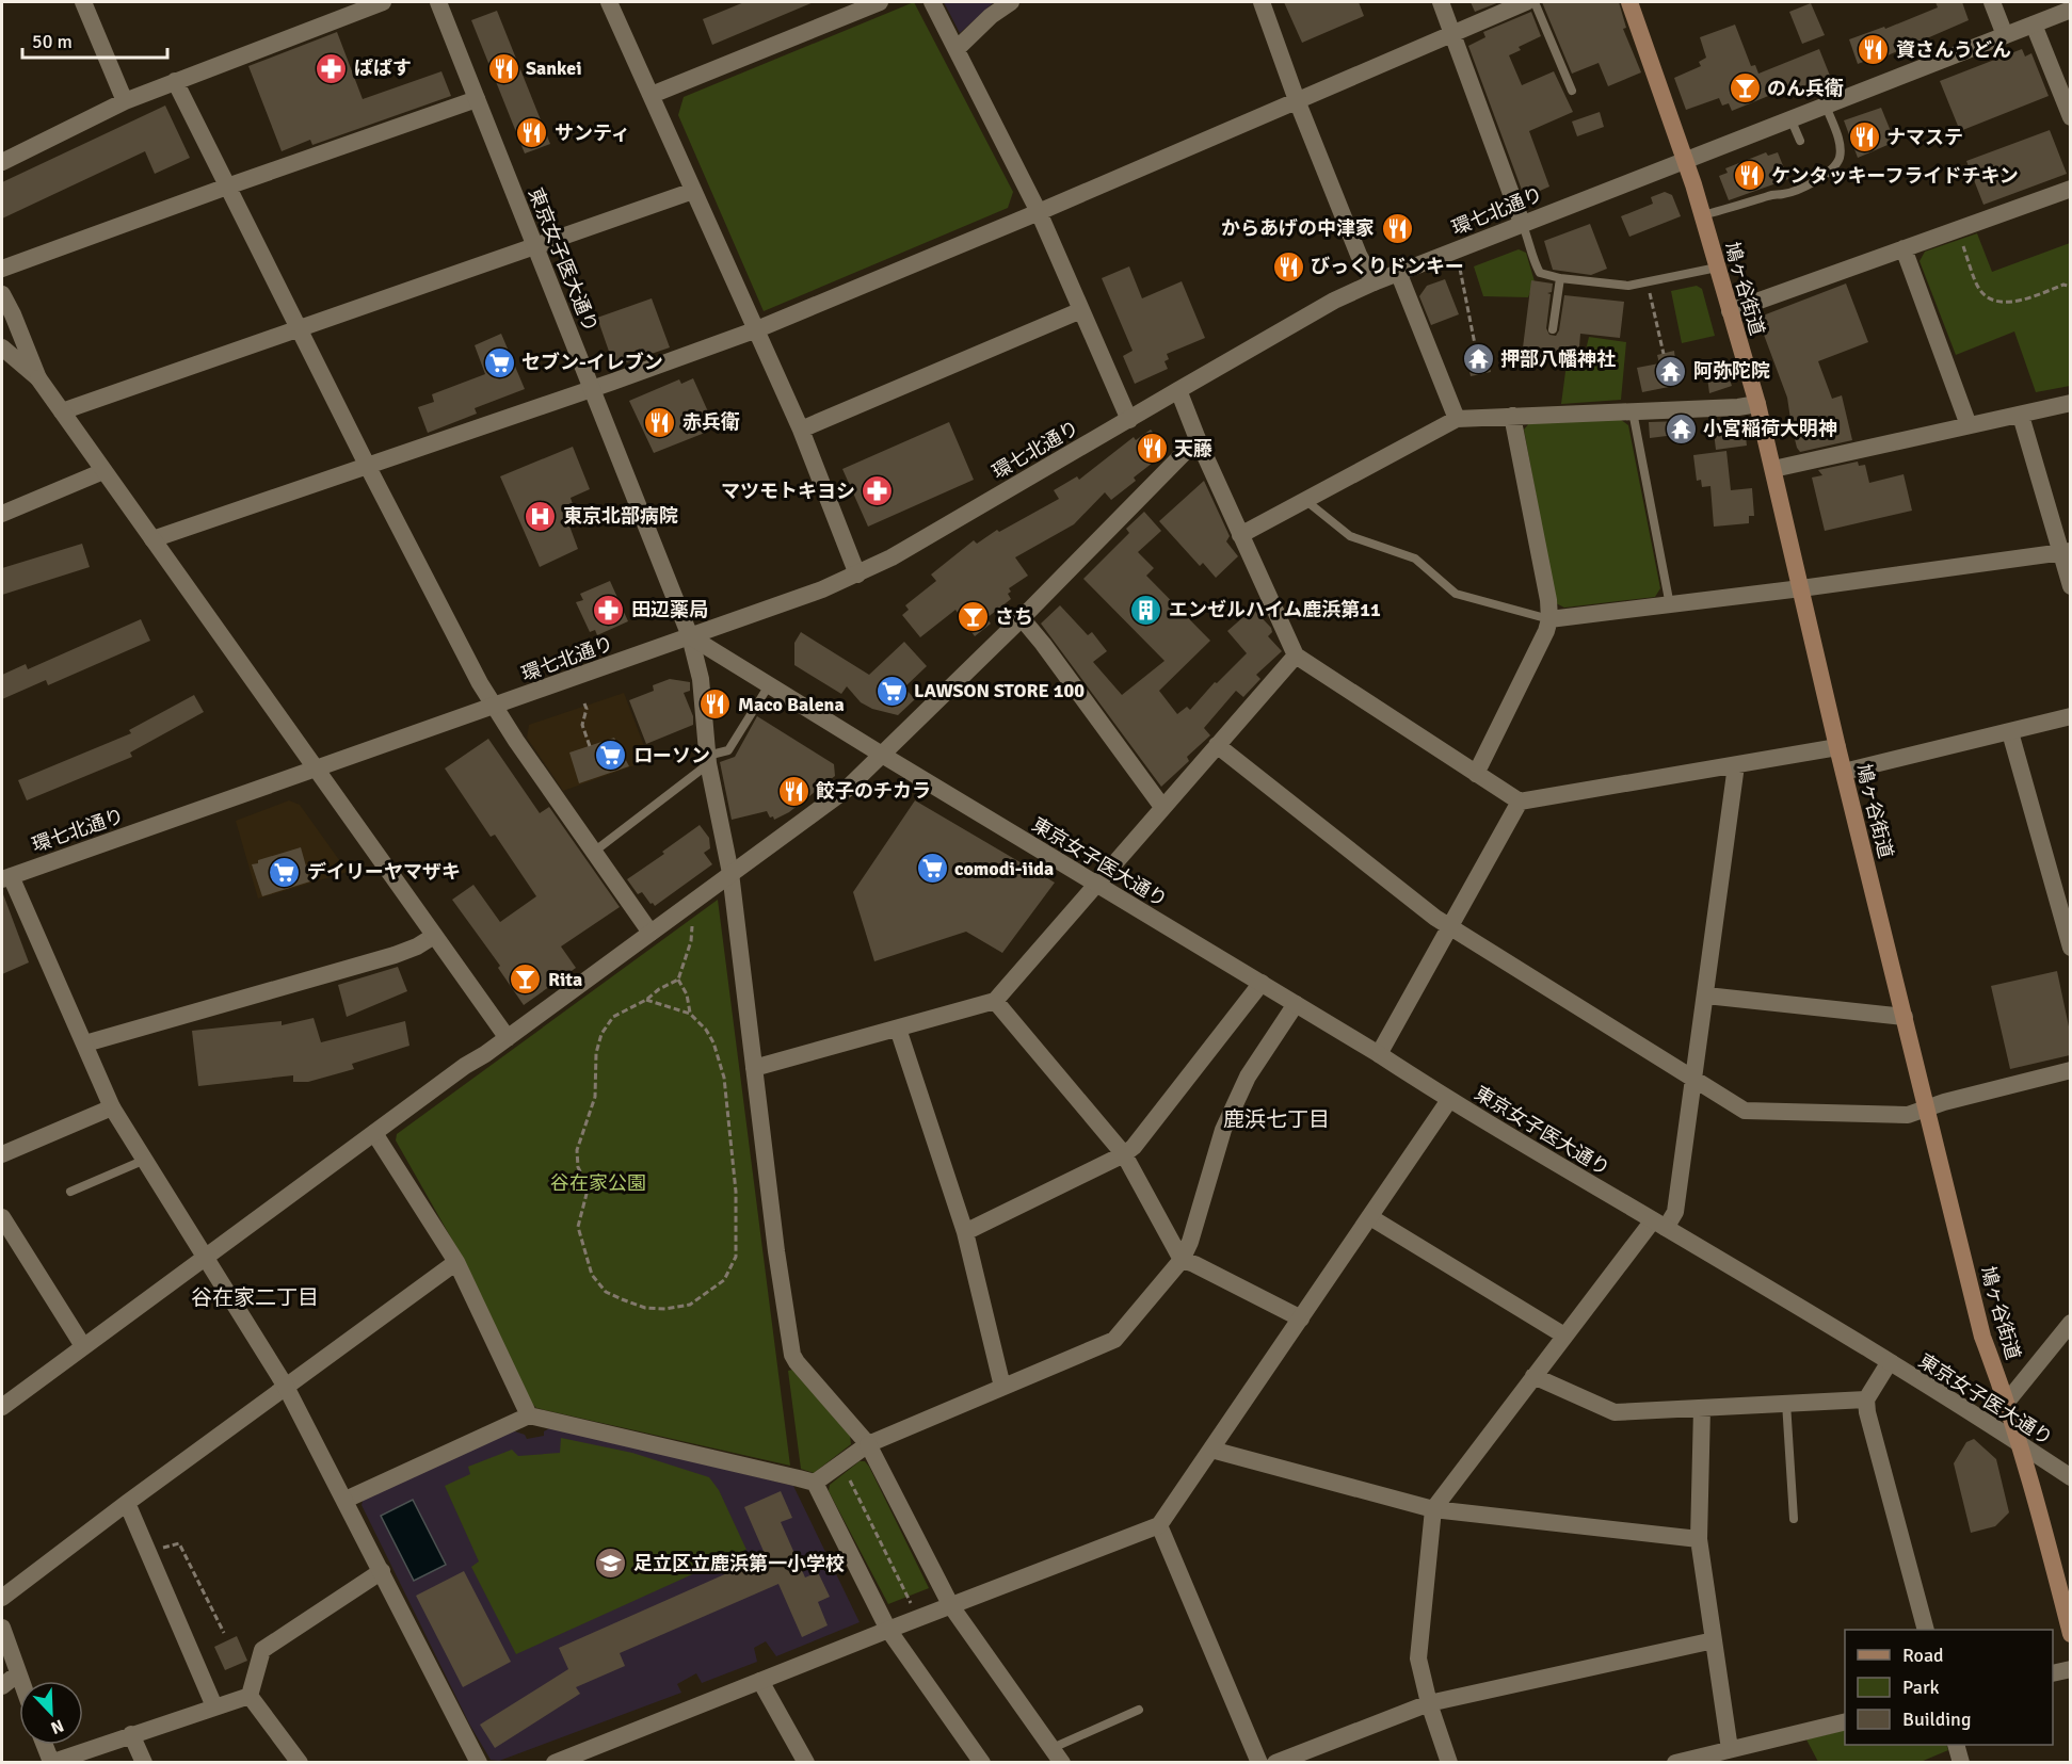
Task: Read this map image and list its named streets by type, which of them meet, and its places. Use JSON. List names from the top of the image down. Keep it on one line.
{"streets":{"main road":["鳩ヶ谷街道"],"street":["環七北通り","東京女子医大通り"]},"crossings":[["環七北通り","東京女子医大通り"],["環七北通り","鳩ヶ谷街道"],["東京女子医大通り","鳩ヶ谷街道"]],"districts":["鹿浜七丁目","谷在家二丁目"],"parks":["谷在家公園"],"places":{"restaurant":["資さんうどん","Sankei","サンティ","ナマステ","ケンタッキーフライドチキン","からあげの中津家","びっくりドンキー","赤兵衛","天藤","Maco Balena","餃子のチカラ"],"pharmacy":["ぱぱす","マツモトキヨシ","田辺薬局"],"bar":["のん兵衛","さち","Rita"],"temple":["押部八幡神社","阿弥陀院","小宮稲荷大明神"],"supermarket":["セブン-イレブン","LAWSON STORE 100","ローソン","comodi-iida","デイリーヤマザキ"],"hospital":["東京北部病院"],"building":["エンゼルハイム鹿浜第11"],"school or university":["足立区立鹿浜第一小学校"]},"legend":["Road","Park","Building"],"scale_bar":"50 m","north":"bottom right"}
